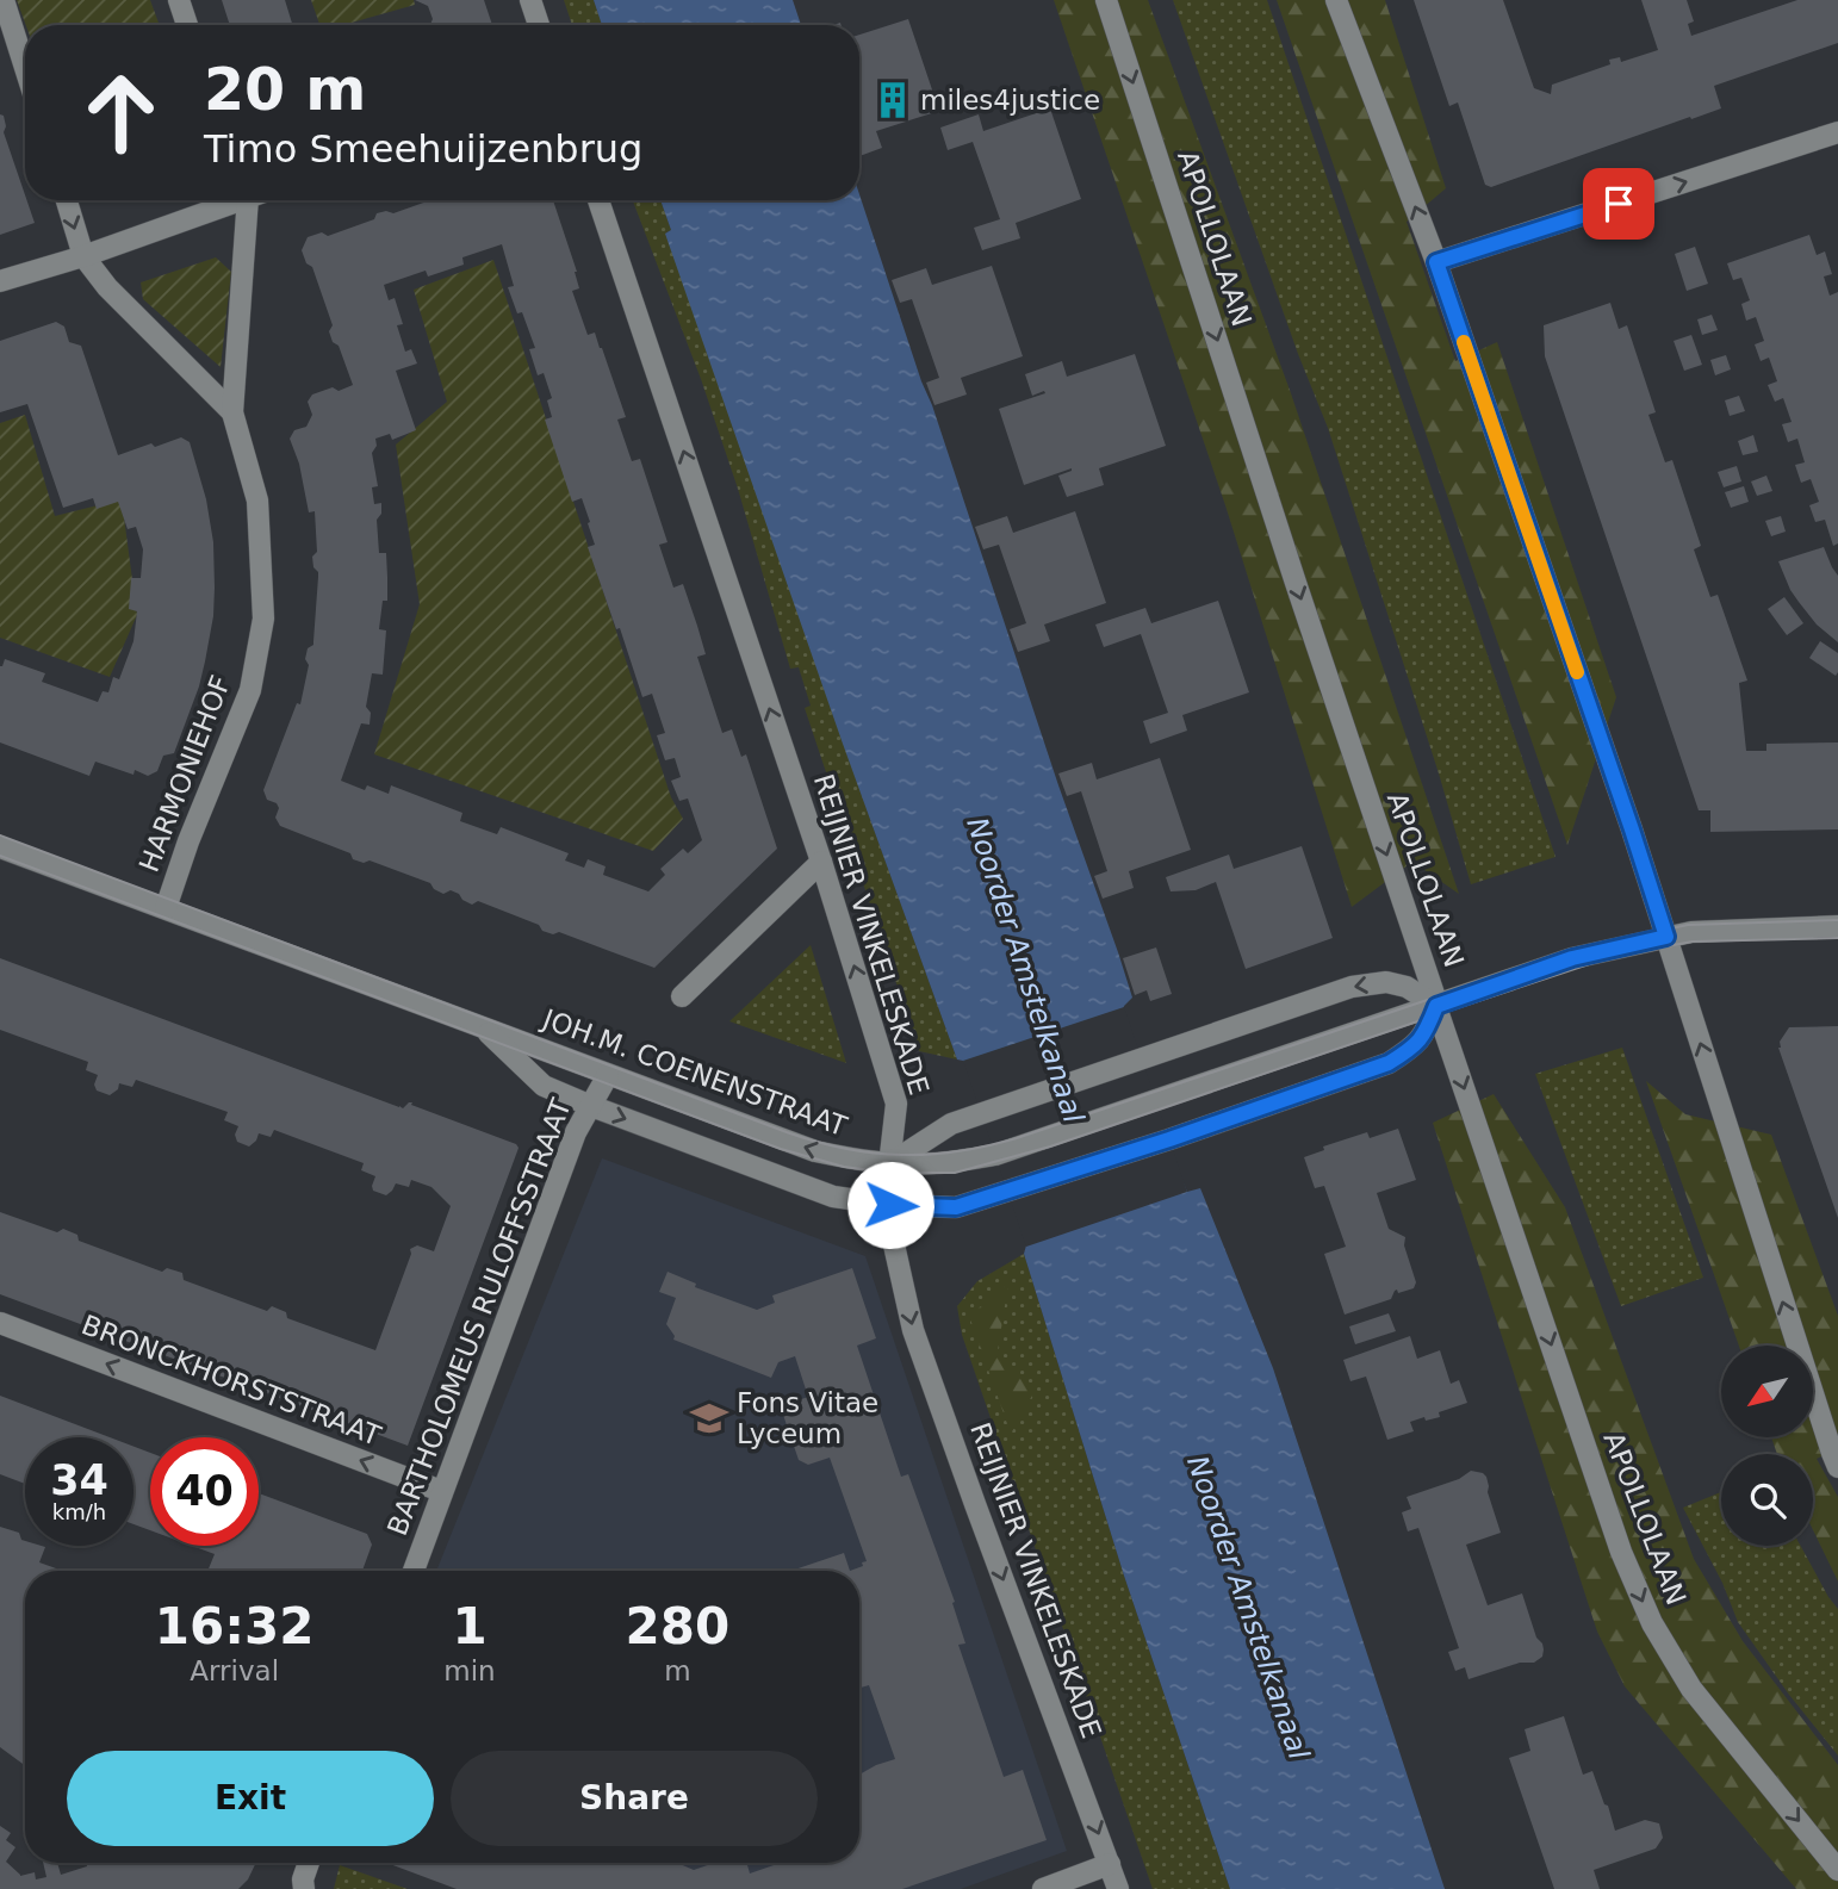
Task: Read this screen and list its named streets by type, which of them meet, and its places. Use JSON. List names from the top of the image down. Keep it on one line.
{"streets":{"street":["APOLLOLAAN","HARMONIEHOF","REIJNIER VINKELESKADE","JOH.M. COENENSTRAAT","BARTHOLOMEUS RULOFFSSTRAAT","BRONCKHORSTSTRAAT"]},"crossings":[["APOLLOLAAN","JOH.M. COENENSTRAAT"],["HARMONIEHOF","JOH.M. COENENSTRAAT"],["REIJNIER VINKELESKADE","JOH.M. COENENSTRAAT"],["JOH.M. COENENSTRAAT","BARTHOLOMEUS RULOFFSSTRAAT"],["BARTHOLOMEUS RULOFFSSTRAAT","BRONCKHORSTSTRAAT"]],"one_way":["APOLLOLAAN","BRONCKHORSTSTRAAT"],"water":["Noorder Amstelkanaal"],"places":{"building":["miles4justice"],"school or university":["Fons Vitae Lyceum"]},"north":"bottom left","page":{"turn":["20 m","Timo Smeehuijzenbrug"],"speed":"34 km/h","limit":"40","eta":["16:32","Arrival","1","min","280","m"],"buttons":["Exit","Share"]}}
